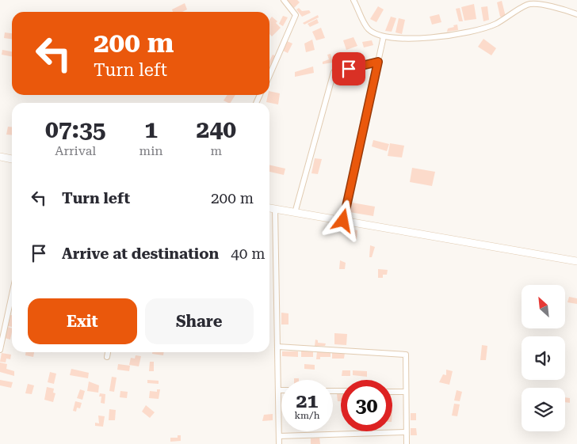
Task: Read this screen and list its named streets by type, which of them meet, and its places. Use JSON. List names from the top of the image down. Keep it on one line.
{"north":"top left","page":{"turn":["200 m","Turn left"],"eta":["07:35","Arrival","1","min","240","m"],"list":[{"name":"Turn left","value":"200 m"},{"name":"Arrive at destination","value":"40 m"}],"buttons":["Exit","Share"],"speed":"21 km/h","limit":"30"}}
